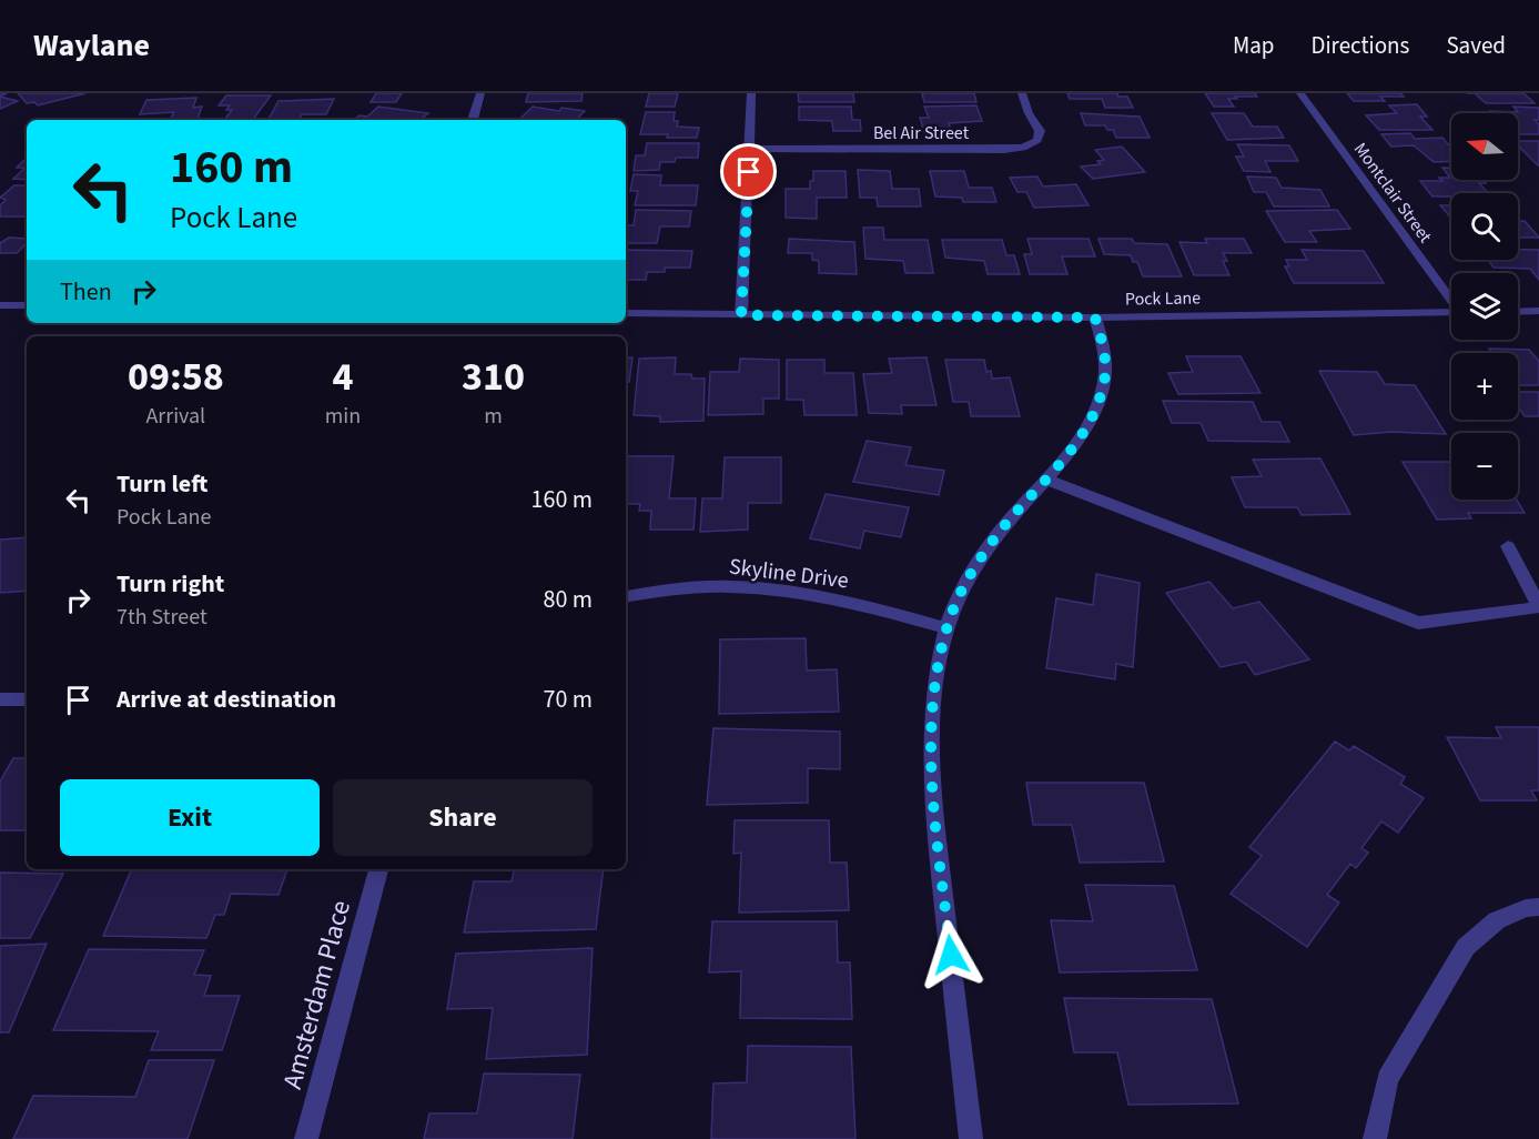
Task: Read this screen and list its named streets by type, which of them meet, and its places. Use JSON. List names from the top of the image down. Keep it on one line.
{"streets":{"street":["Bel Air Street","Montclair Street","Pock Lane","Skyline Drive","Amsterdam Place"]},"north":"left","page":{"header":"Waylane","nav":["Map","Directions","Saved"],"map_buttons":["+","−"],"turn":["160 m","Pock Lane"],"then":"Then","eta":["09:58","Arrival","4","min","310","m"],"list":[{"name":"Turn left","note":"Pock Lane","value":"160 m"},{"name":"Turn right","note":"7th Street","value":"80 m"},{"name":"Arrive at destination","value":"70 m"}],"buttons":["Exit","Share"]}}
